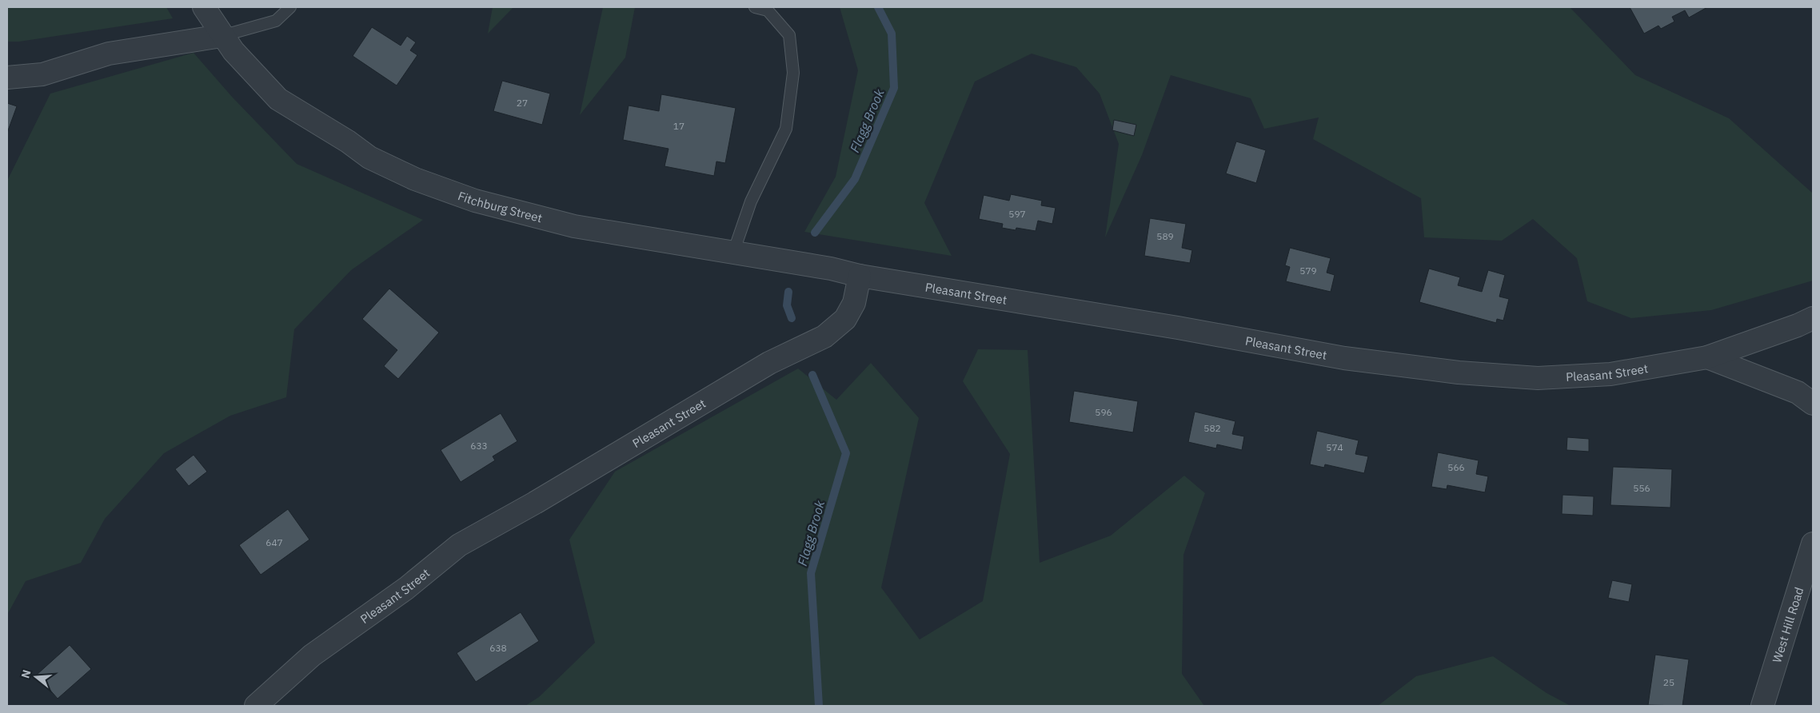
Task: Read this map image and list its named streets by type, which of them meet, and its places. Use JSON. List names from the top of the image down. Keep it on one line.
{"streets":{"street":["Fitchburg Street","Pleasant Street","West Hill Road"]},"crossings":[["Fitchburg Street","Pleasant Street"]],"water":["Flagg Brook"],"house_numbers":["27","17","597","589","579","596","582","633","574","566","556","647","638","25"],"north":"left"}
